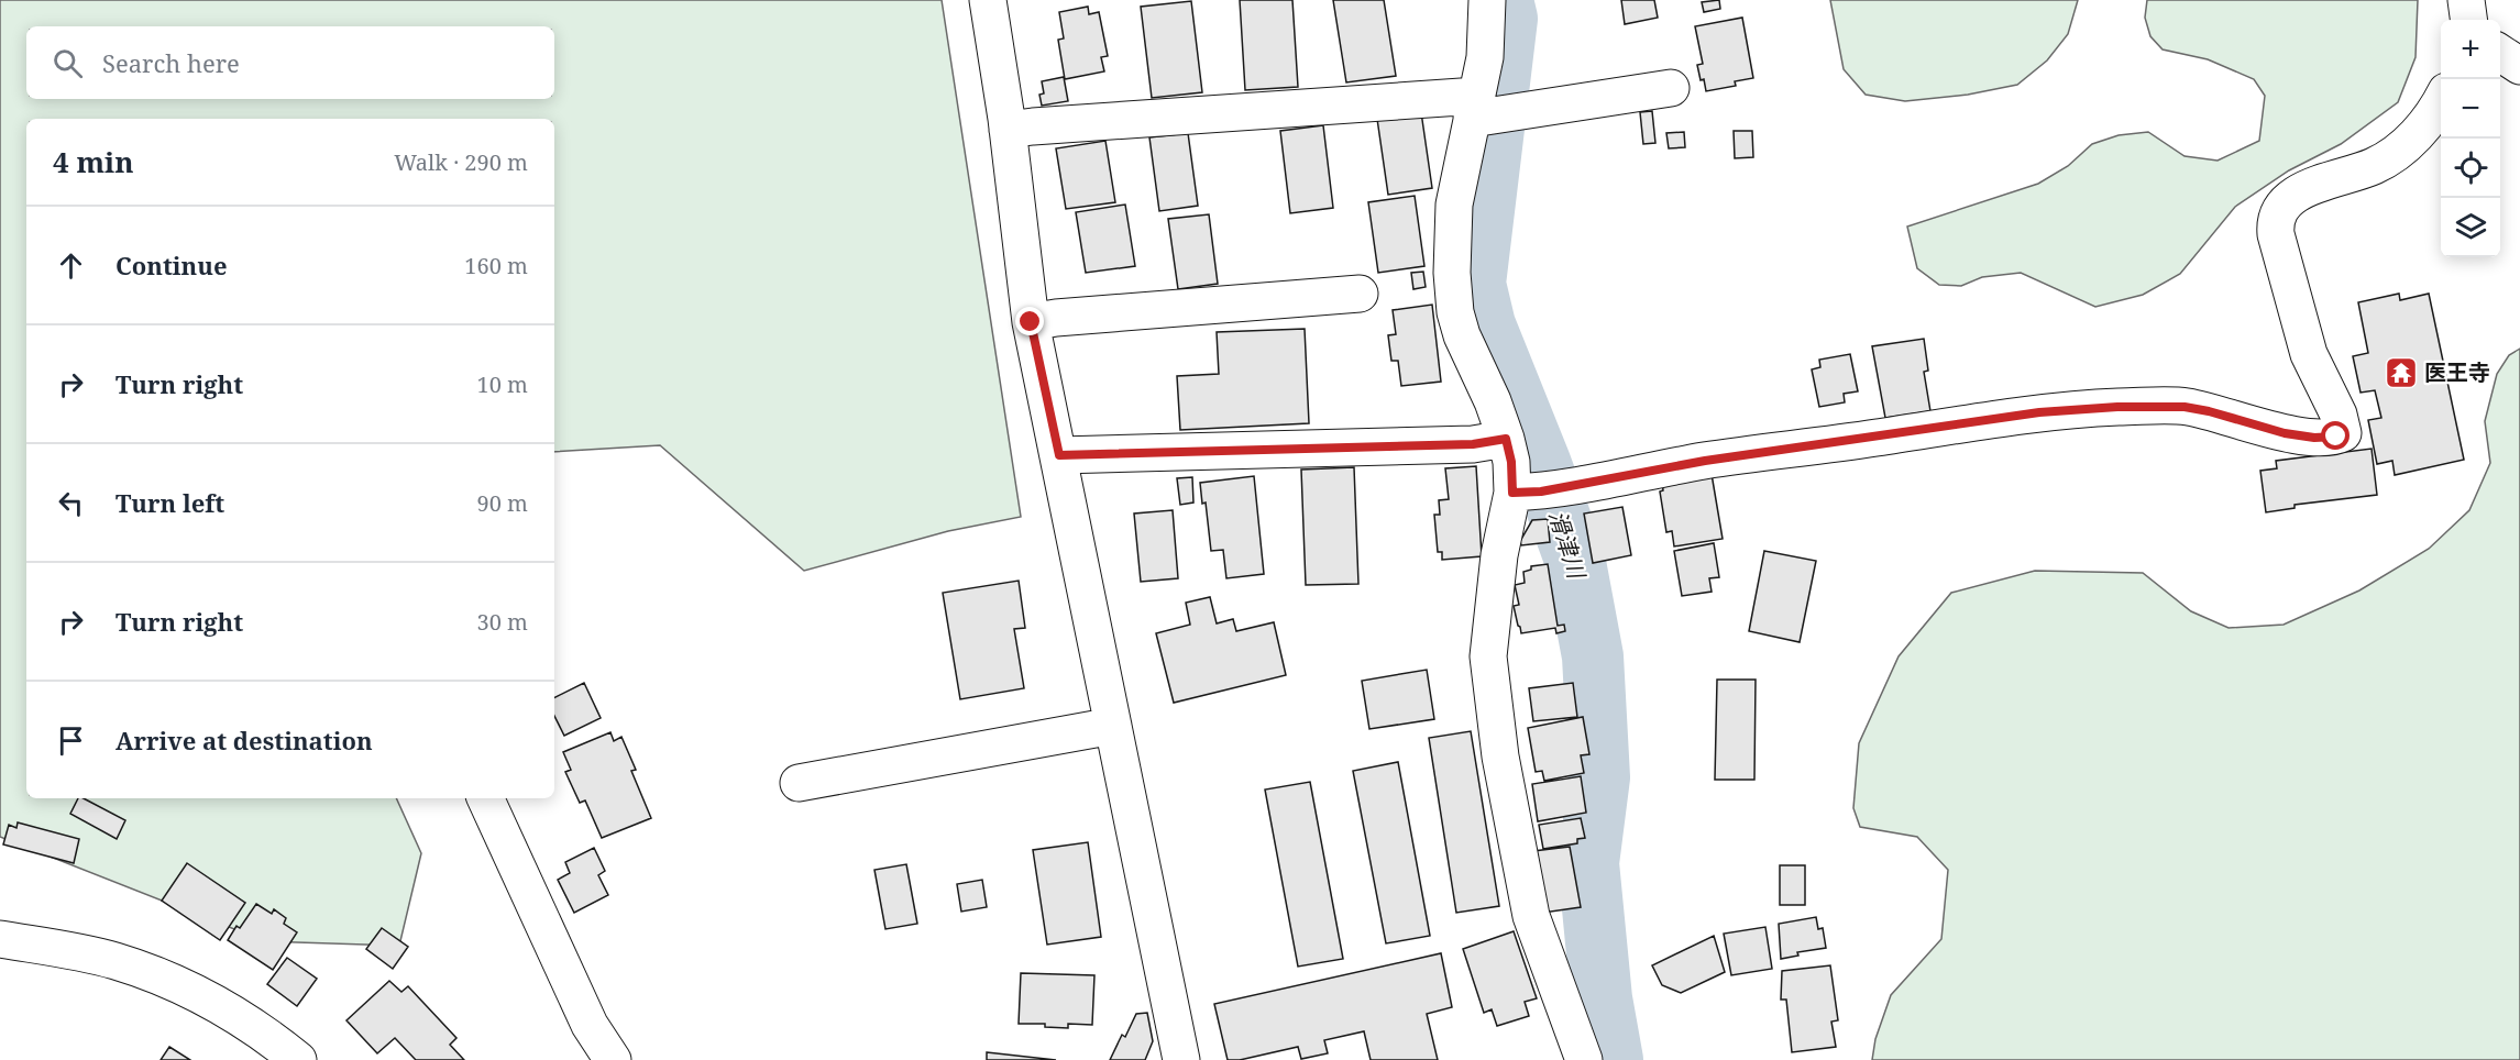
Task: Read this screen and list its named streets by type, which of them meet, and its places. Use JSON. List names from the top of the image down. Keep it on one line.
{"water":["滑津川"],"places":{"temple":["医王寺"]},"page":{"map_buttons":["+","−"],"search":"Search here","heading":["4 min","Walk · 290 m"],"list":[["Continue","160 m"],["Turn right","10 m"],["Turn left","90 m"],["Turn right","30 m"],"Arrive at destination"]}}
